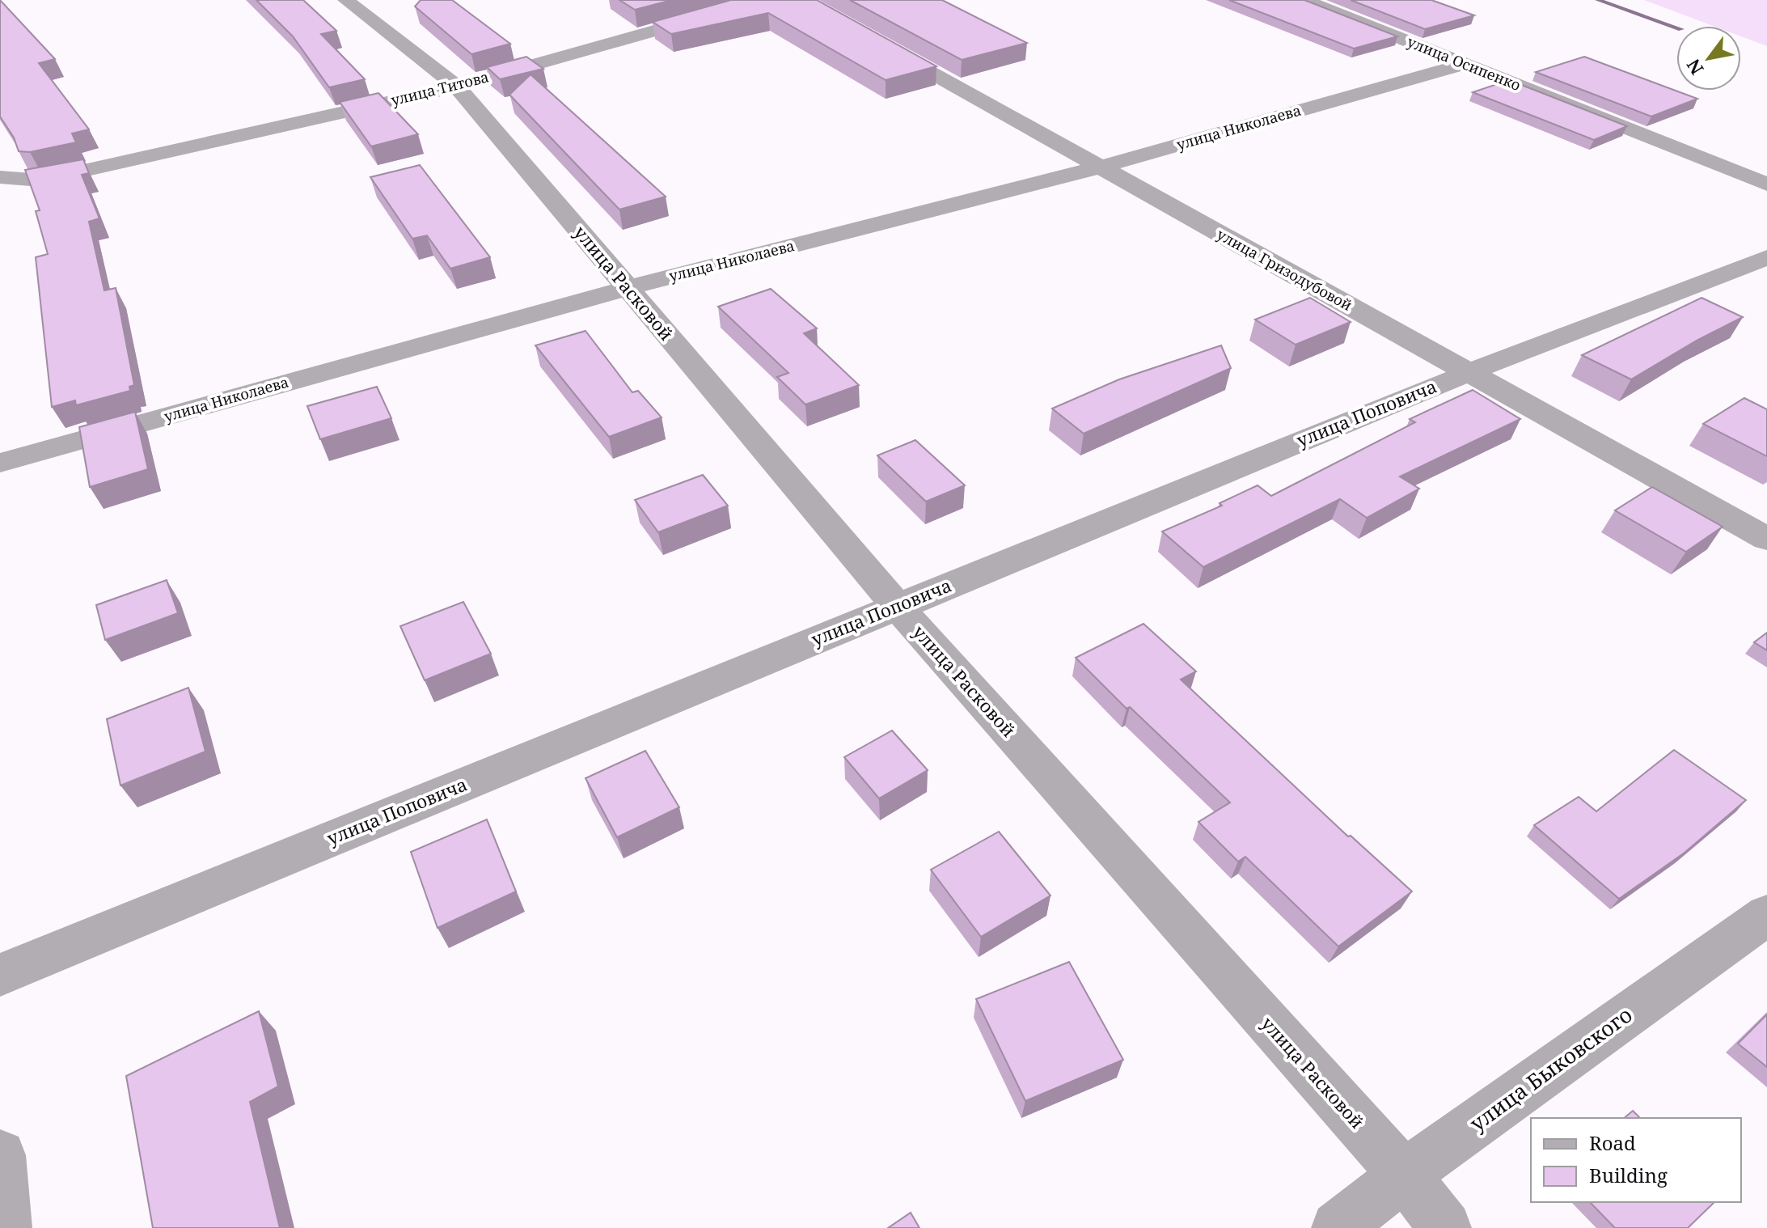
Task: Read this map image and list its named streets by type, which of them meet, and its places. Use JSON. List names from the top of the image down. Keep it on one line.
{"streets":{"street":["улица Осипенко","улица Титова","улица Николаева","улица Гризодубовой","улица Расковой","улица Поповича","улица Быковского"]},"crossings":[["улица Осипенко","улица Николаева"],["улица Титова","улица Расковой"],["улица Николаева","улица Гризодубовой"],["улица Николаева","улица Расковой"],["улица Гризодубовой","улица Поповича"],["улица Расковой","улица Поповича"],["улица Расковой","улица Быковского"]],"legend":["Road","Building"],"north":"bottom left"}
